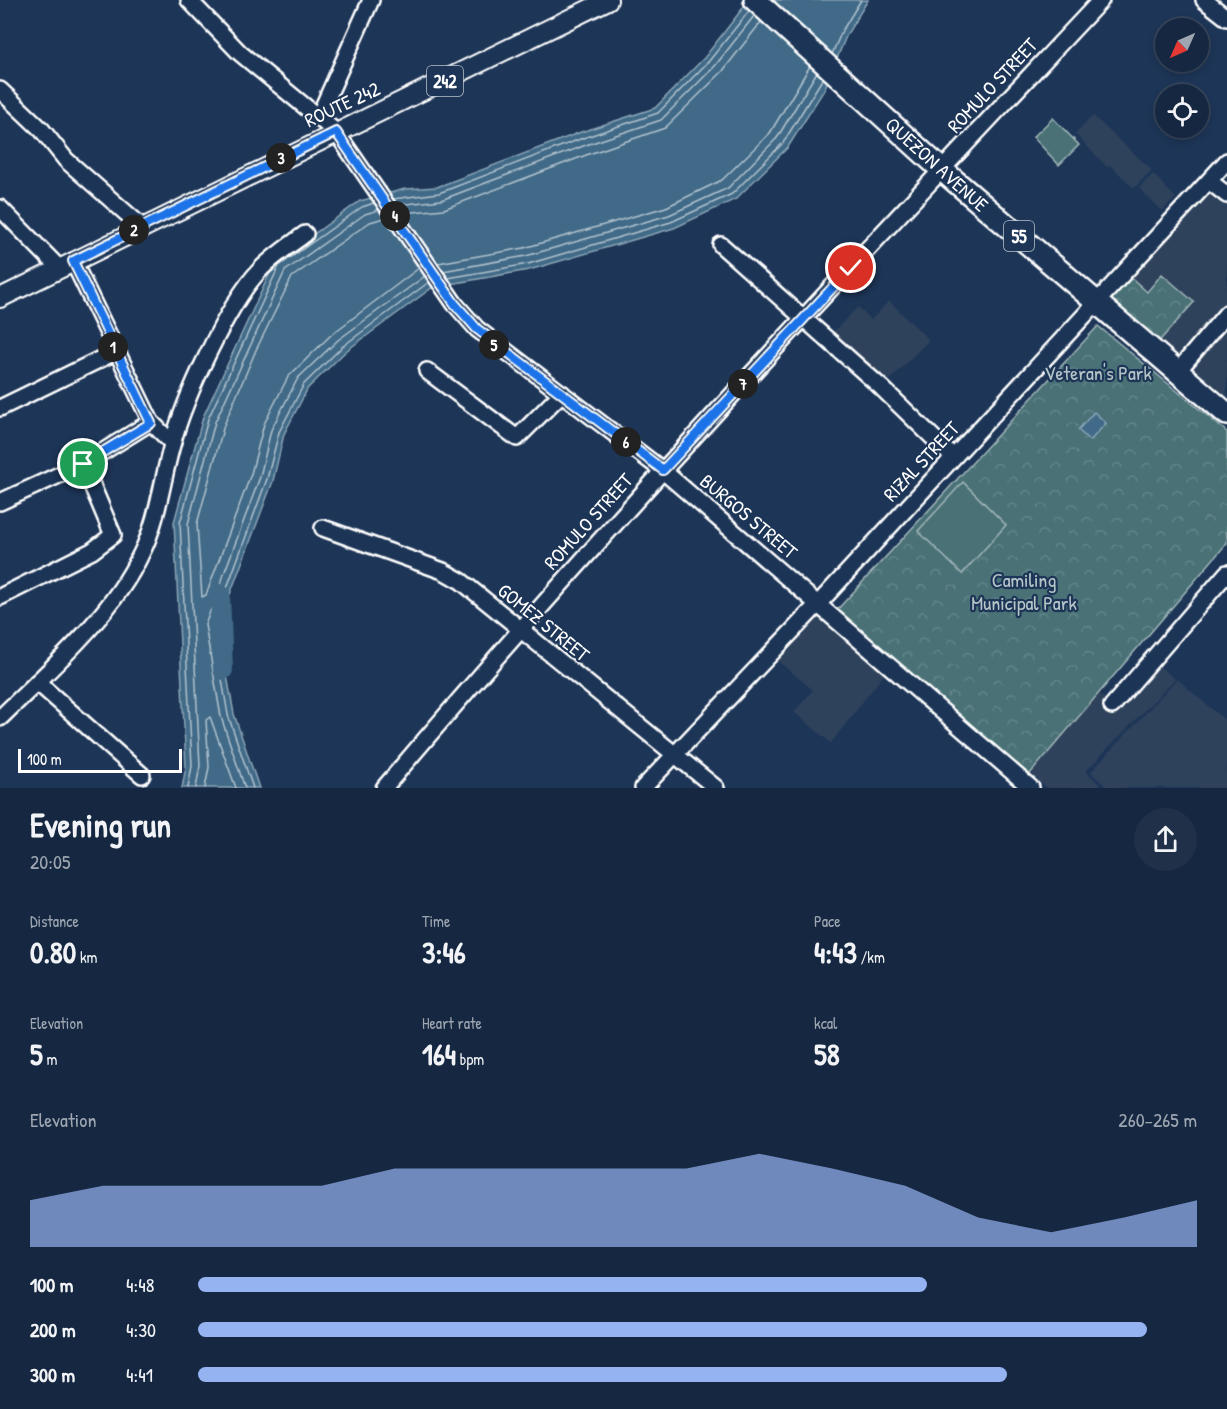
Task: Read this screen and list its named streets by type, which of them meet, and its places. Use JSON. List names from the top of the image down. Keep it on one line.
{"streets":{"highway":["QUEZON AVENUE","55"],"main road":["242","ROUTE 242"],"street":["ROMULO STREET","RIZAL STREET","BURGOS STREET","GOMEZ STREET"]},"crossings":[["ROMULO STREET","QUEZON AVENUE"],["ROMULO STREET","BURGOS STREET"],["ROMULO STREET","GOMEZ STREET"],["ROUTE 242","BURGOS STREET"],["QUEZON AVENUE","RIZAL STREET"],["RIZAL STREET","BURGOS STREET"],["RIZAL STREET","GOMEZ STREET"]],"parks":["Veteran's Park","Camiling Municipal Park"],"scale_bar":"100 m","north":"bottom left","page":{"pins":["3","4","2","5","1","7","6"],"scale":"100 m","heading":["Evening run","20:05"],"stats":[["Distance","0.80 km"],["Time","3:46"],["Pace","4:43 /km"],["Elevation","5 m"],["Heart rate","164 bpm"],["kcal","58"]],"chart":["Elevation","260–265 m"],"list":[{"name":"100 m","note":"4:48"},{"name":"200 m","note":"4:30"},{"name":"300 m","note":"4:41"}]}}
